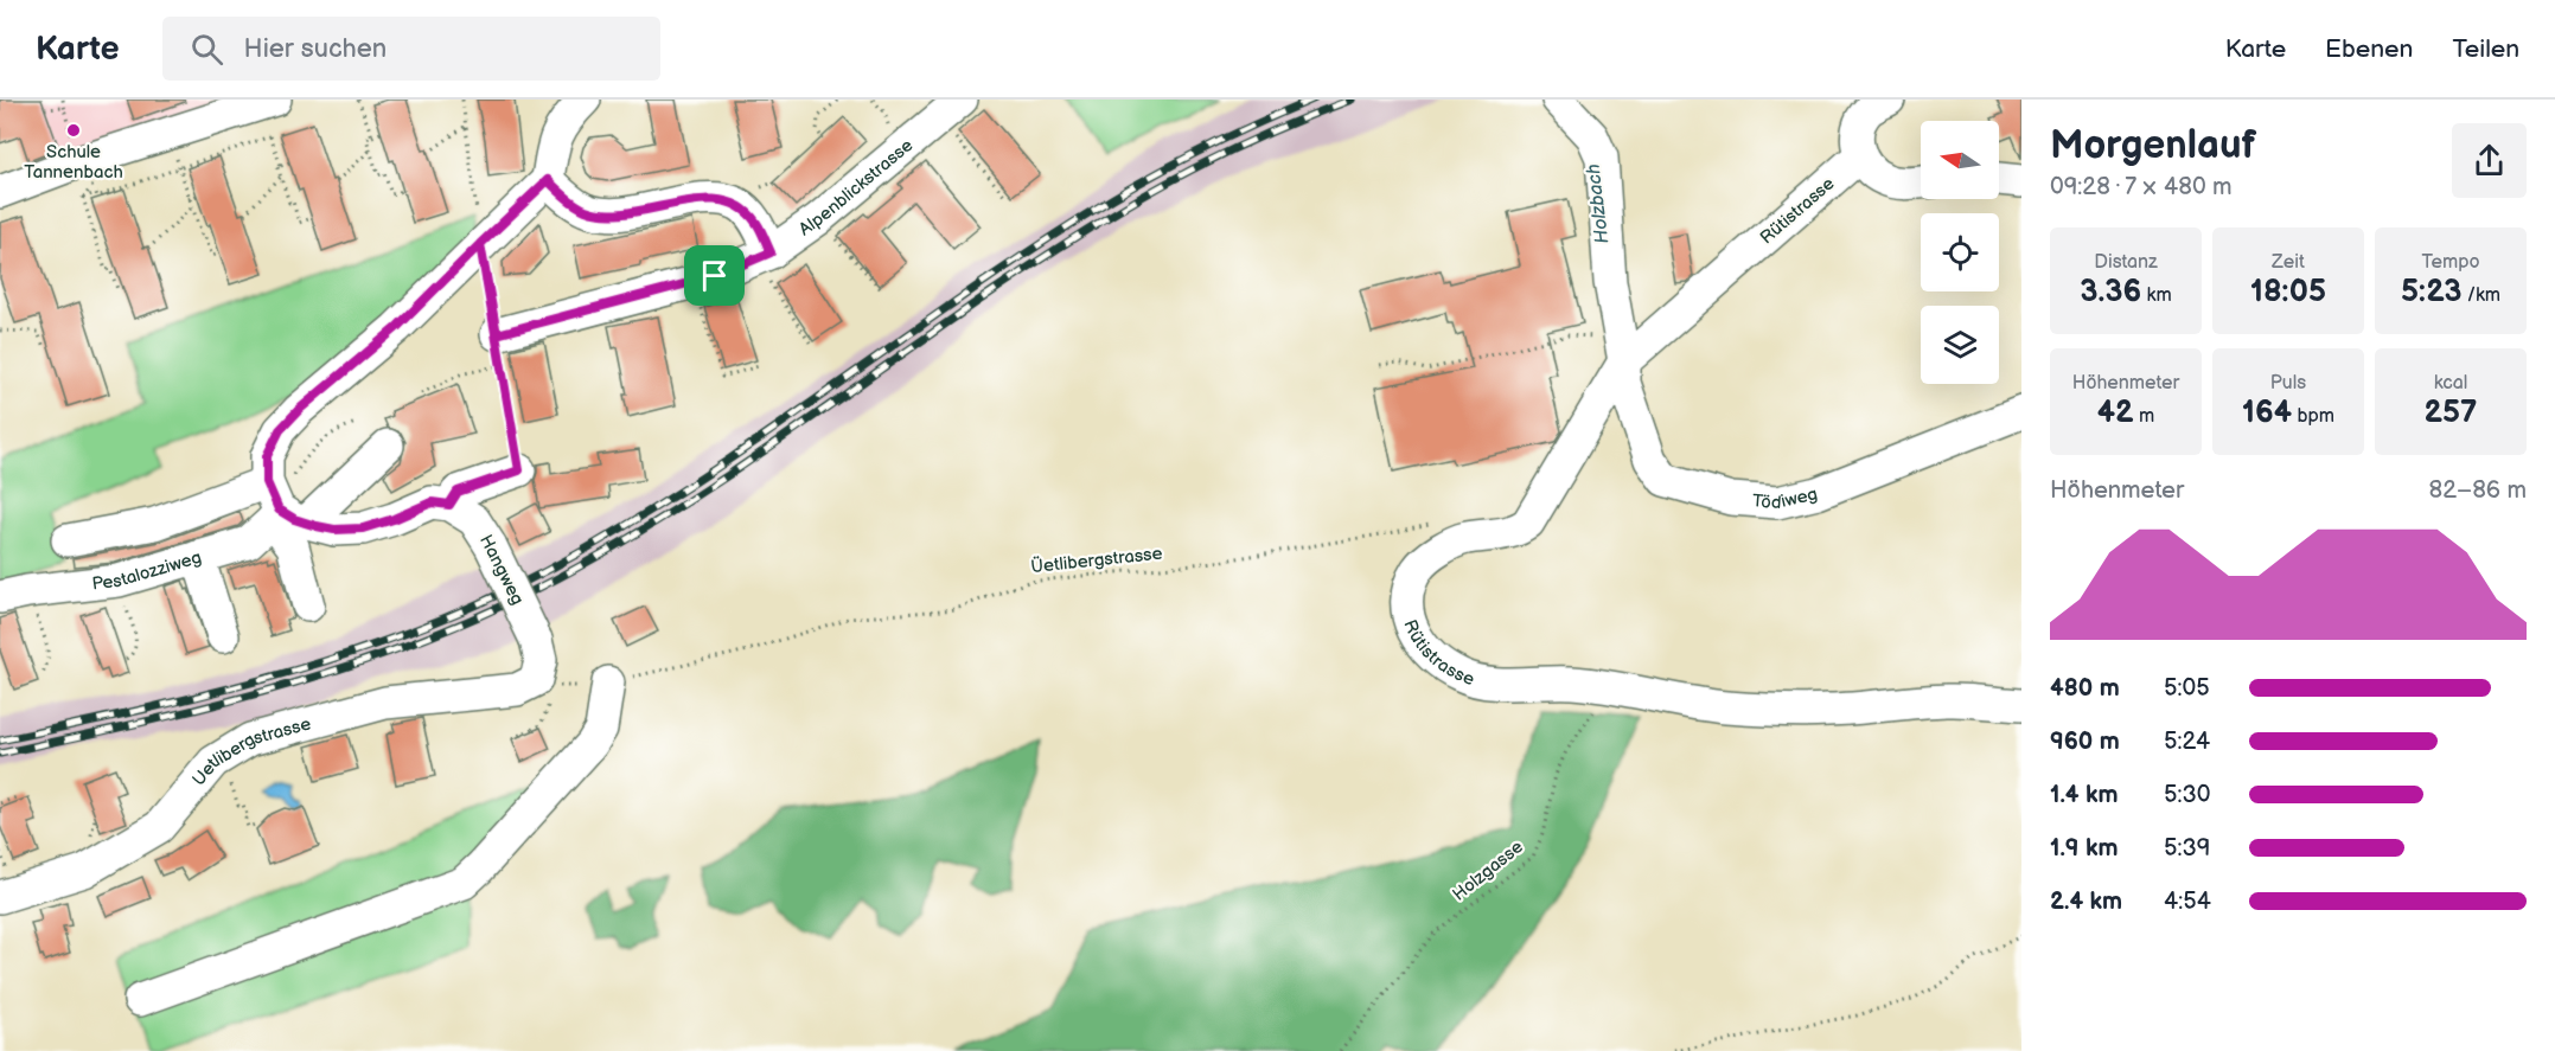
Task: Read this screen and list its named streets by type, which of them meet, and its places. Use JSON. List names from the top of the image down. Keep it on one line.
{"streets":{"street":["Alpenblickstrasse","Rütistrasse","Tödiweg","Pestalozziweg","Hangweg","Uetlibergstrasse"],"path":["Üetlibergstrasse","Holzgasse"]},"crossings":[["Rütistrasse","Tödiweg"],["Rütistrasse","Holzgasse"],["Üetlibergstrasse","Hangweg"],["Üetlibergstrasse","Uetlibergstrasse"],["Hangweg","Uetlibergstrasse"]],"water":["Holzbach"],"places":["Schule Tannenbach"],"north":"left","page":{"header":"Karte","search":"Hier suchen","nav":["Karte","Ebenen","Teilen"],"heading":["Morgenlauf","09:28 · 7 × 480 m"],"stats":[["Distanz","3.36 km"],["Zeit","18:05"],["Tempo","5:23 /km"],["Höhenmeter","42 m"],["Puls","164 bpm"],["kcal","257"]],"chart":["Höhenmeter","82–86 m"],"list":[{"name":"480 m","note":"5:05"},{"name":"960 m","note":"5:24"},{"name":"1.4 km","note":"5:30"},{"name":"1.9 km","note":"5:39"},{"name":"2.4 km","note":"4:54"}]}}
